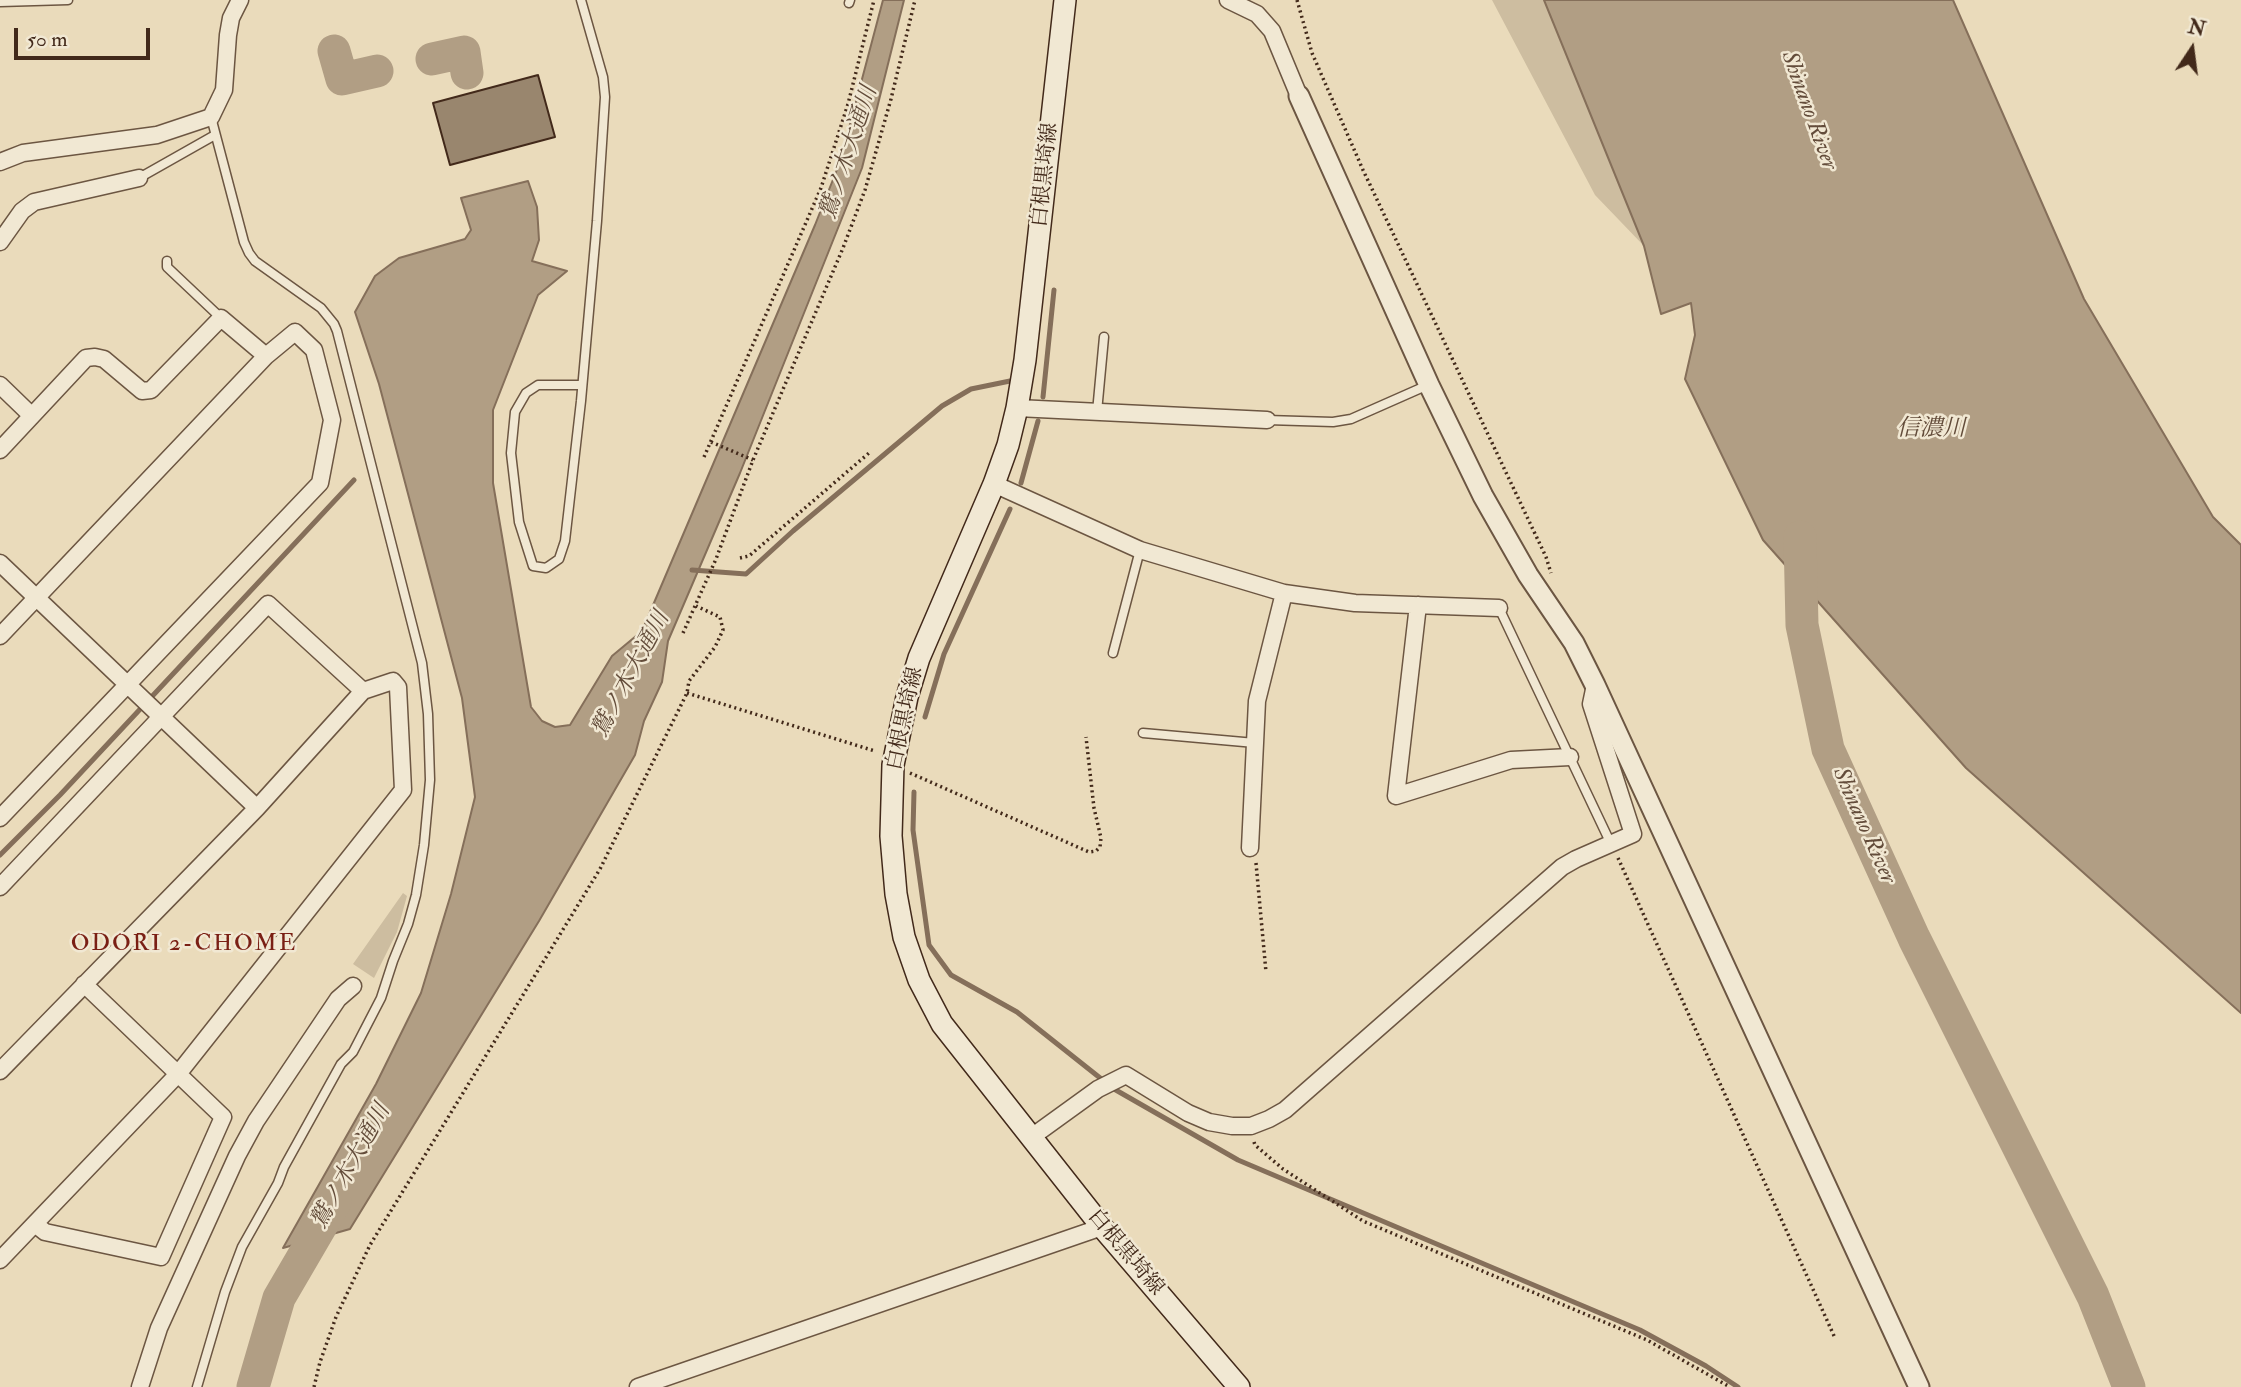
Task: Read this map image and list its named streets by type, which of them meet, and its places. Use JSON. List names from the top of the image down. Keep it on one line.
{"streets":{"main road":["白根黒埼線"]},"districts":["ODORI 2-CHOME"],"water":["Shinano River","鷲ノ木大通川","信濃川"],"scale_bar":"50 m","north":"top"}
